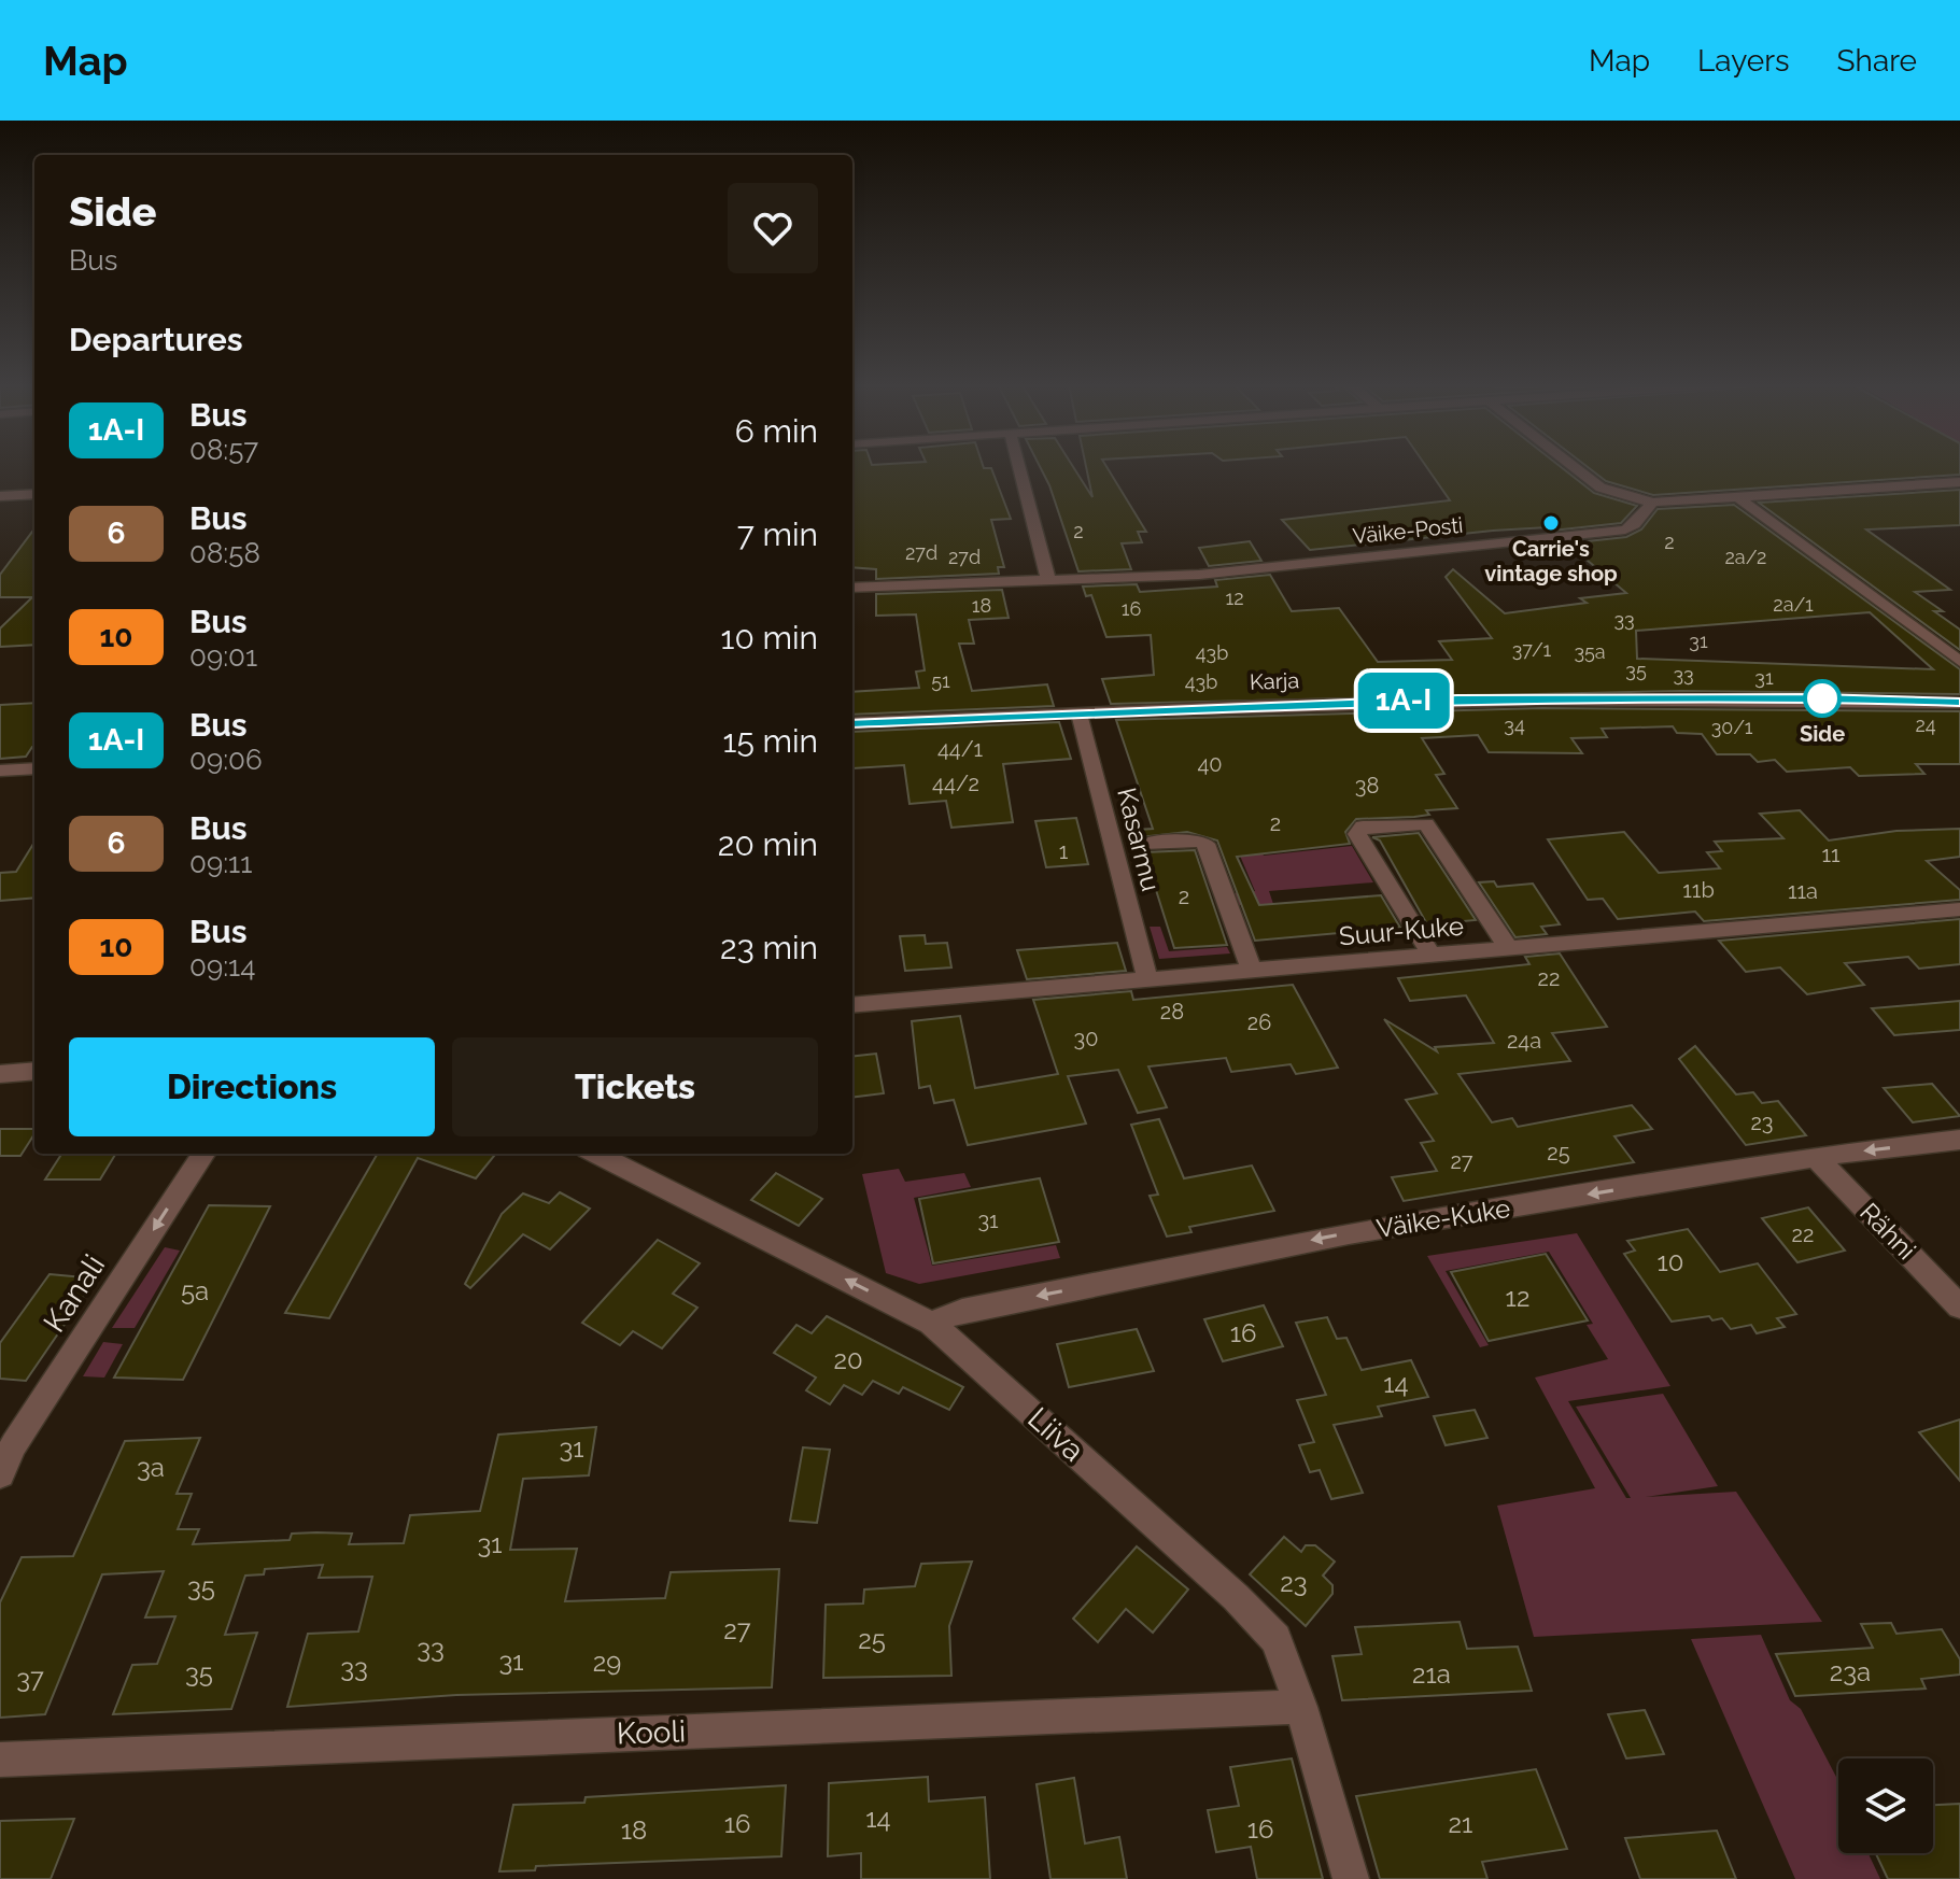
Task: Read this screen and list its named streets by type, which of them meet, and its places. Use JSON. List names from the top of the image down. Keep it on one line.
{"streets":{"street":["Väike-Posti","Karja","Kasarmu","Suur-Kuke","Väike-Kuke","Rähni","Kanali","Liiva","Kooli"]},"crossings":[["Karja","Kasarmu"],["Kasarmu","Suur-Kuke"],["Väike-Kuke","Rähni"],["Väike-Kuke","Liiva"],["Liiva","Kooli"]],"one_way":["Väike-Kuke","Kanali"],"places":["Carrie's vintage shop","Side"],"lines":["bus line 1A-I"],"house_numbers":["2","2","27d","27d","2a/2","12","2a/1","18","16","33","31","37/1","35a","43b","35","33","31","51","43b","34","24","30/1","44/1","40","44/2","38","2","1","11","11b","11a","2","22","28","26","30","24a","23","25","27","31","22","10","5a","12","16","20","14","31","3a","31","23","35","27","25","33","31","29","33","23a","35","21a","37","14","16","21","16","18"],"page":{"header":"Map","nav":["Map","Layers","Share"],"on_map":"1A-I","heading":[["Side","Bus"],"Departures"],"list":[{"mark":"1A-I","name":"Bus","note":"08:57","value":"6 min"},{"mark":"6","name":"Bus","note":"08:58","value":"7 min"},{"mark":"10","name":"Bus","note":"09:01","value":"10 min"},{"mark":"1A-I","name":"Bus","note":"09:06","value":"15 min"},{"mark":"6","name":"Bus","note":"09:11","value":"20 min"},{"mark":"10","name":"Bus","note":"09:14","value":"23 min"}],"buttons":["Directions","Tickets"]}}
